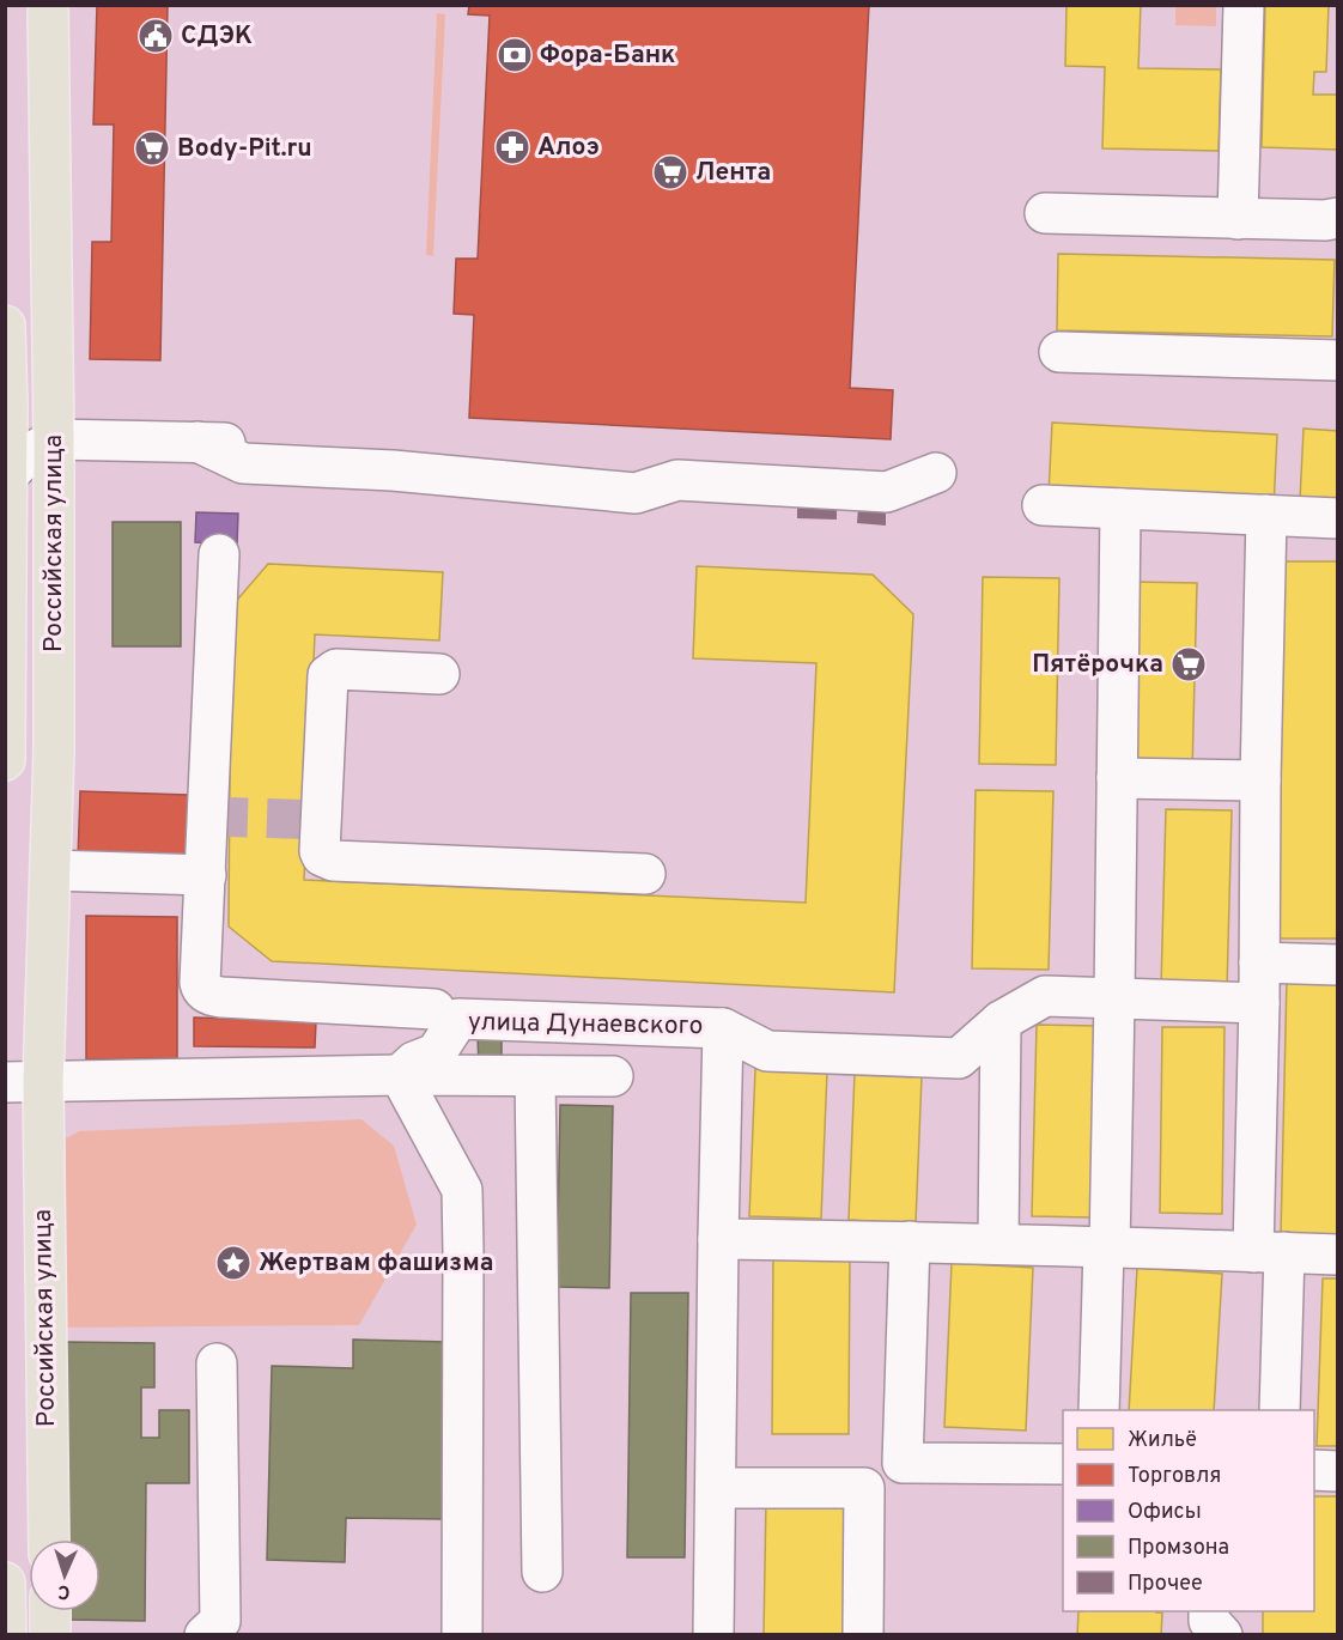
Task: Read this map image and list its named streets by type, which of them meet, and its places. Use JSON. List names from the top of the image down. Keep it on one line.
{"streets":{"main road":["Российская улица"],"street":["улица Дунаевского"]},"places":{"public building":["СДЭК"],"bank":["Фора-Банк"],"pharmacy":["Алоэ"],"supermarket":["Body-Pit.ru","Лента","Пятёрочка"],"place":["Жертвам фашизма"]},"legend":["Жильё","Торговля","Офисы","Промзона","Прочее"],"north":"bottom"}
